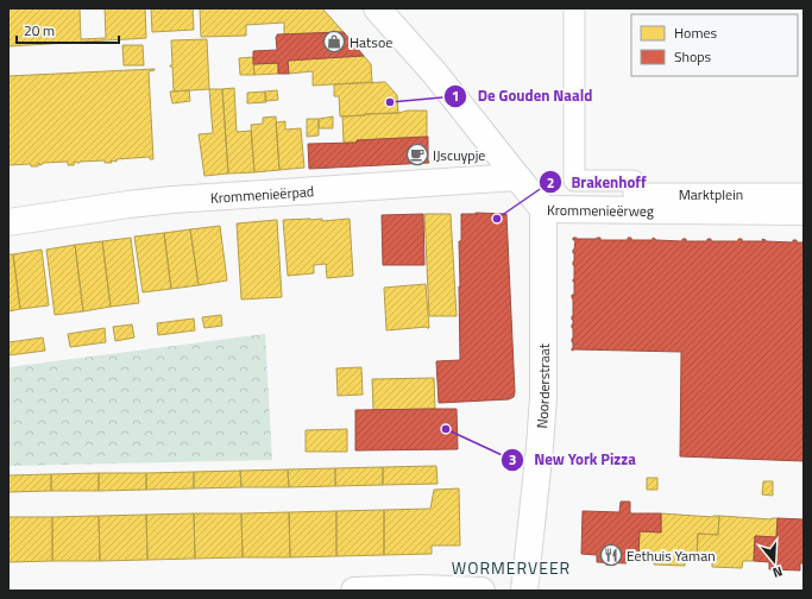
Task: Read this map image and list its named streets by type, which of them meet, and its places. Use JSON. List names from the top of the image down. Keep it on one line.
{"streets":{"street":["Krommenieërpad","Marktplein","Krommenieërweg","Noorderstraat"]},"crossings":[["Krommenieërpad","Krommenieërweg"],["Krommenieërweg","Noorderstraat"]],"districts":["WORMERVEER"],"places":{"shop":["Hatsoe"],"other":["De Gouden Naald","Brakenhoff","New York Pizza"],"cafe":["IJscuypje"],"restaurant":["Eethuis Yaman"]},"legend":["Homes","Shops"],"scale_bar":"20 m","north":"bottom"}
